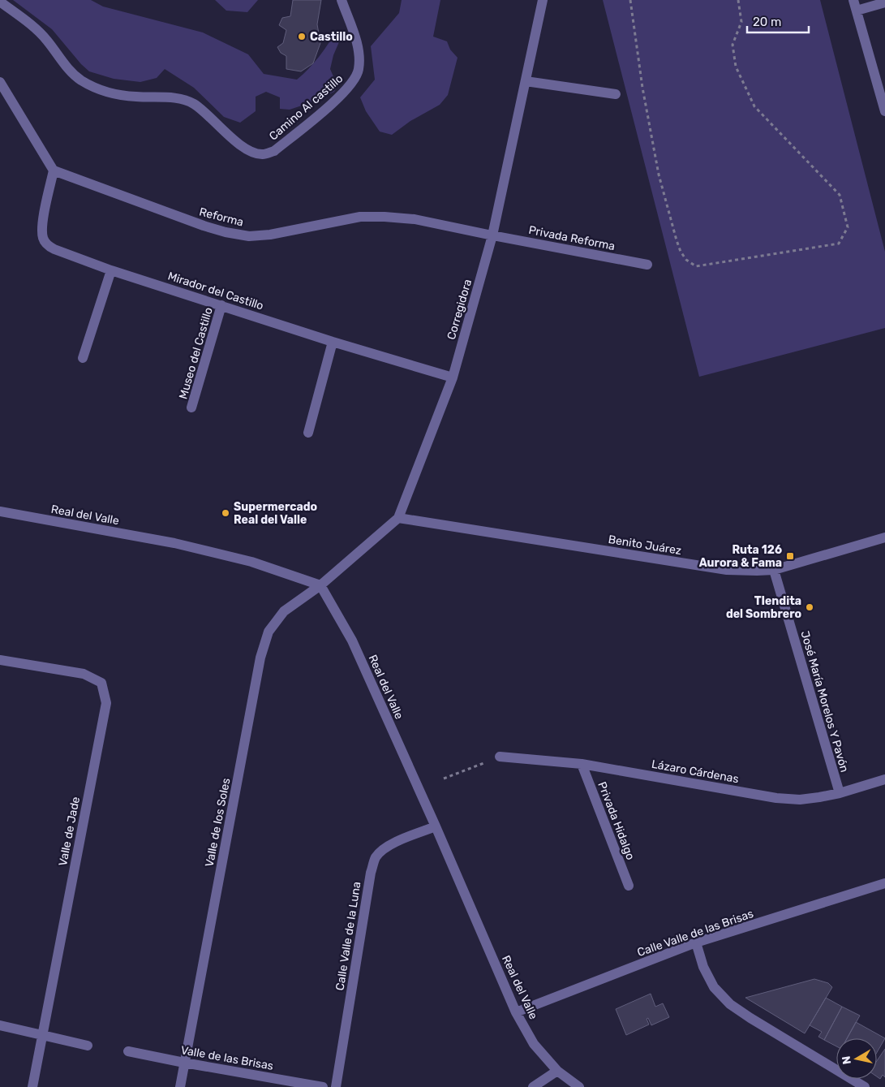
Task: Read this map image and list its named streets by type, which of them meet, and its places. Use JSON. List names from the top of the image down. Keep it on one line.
{"streets":{"street":["Camino Al castillo","Reforma","Privada Reforma","Mirador del Castillo","Corregidora","Museo del Castillo","Real del Valle","Benito Juárez","José María Morelos Y Pavón","Lázaro Cárdenas","Privada Hidalgo","Valle de los Soles","Valle de Jade","Calle Valle de las Brisas","Calle Valle de la Luna","Valle de las Brisas"]},"crossings":[["Reforma","Privada Reforma"],["Reforma","Mirador del Castillo"],["Reforma","Corregidora"],["Privada Reforma","Corregidora"],["Mirador del Castillo","Corregidora"],["Mirador del Castillo","Museo del Castillo"],["Corregidora","Real del Valle"],["Corregidora","Benito Juárez"],["Corregidora","Valle de los Soles"],["Real del Valle","Valle de los Soles"],["Real del Valle","Calle Valle de las Brisas"],["Real del Valle","Calle Valle de la Luna"],["Benito Juárez","José María Morelos Y Pavón"],["José María Morelos Y Pavón","Lázaro Cárdenas"],["Lázaro Cárdenas","Privada Hidalgo"],["Valle de los Soles","Valle de las Brisas"]],"places":{"other":["Castillo","Supermercado Real del Valle","TIendita del Sombrero"],"transit":["Ruta 126 Aurora & Fama"]},"scale_bar":"20 m","north":"left"}
